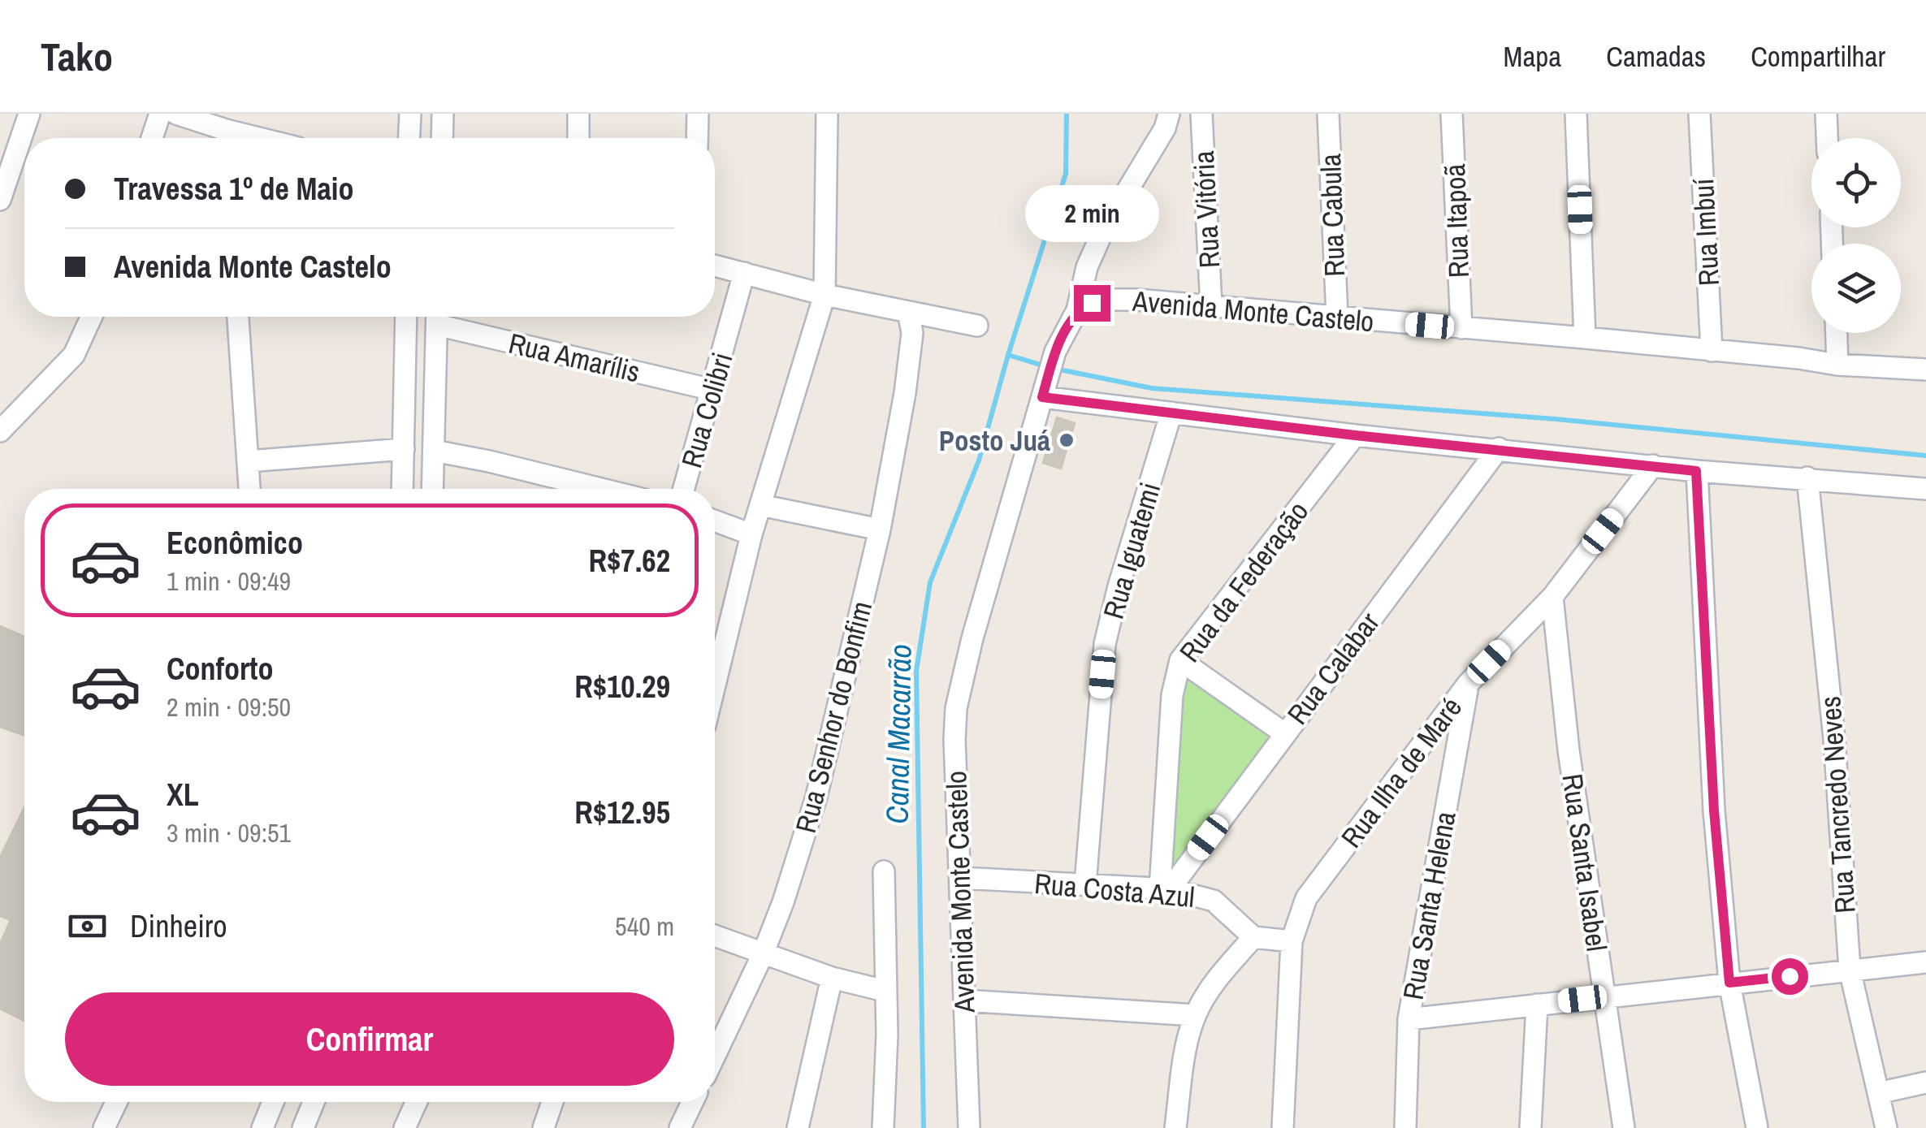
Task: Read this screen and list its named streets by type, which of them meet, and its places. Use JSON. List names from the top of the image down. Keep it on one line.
{"streets":{"street":["Rua Vitória","Rua Cabula","Rua Itapoã","Rua Imbuí","Avenida Monte Castelo","Rua Amarílis","Rua Colibri","Rua Iguatemi","Rua da Federação","Rua Calabar","Rua Senhor do Bonfim","Rua Ilha de Maré","Rua Tancredo Neves","Rua Santa Isabel","Rua Costa Azul","Rua Santa Helena"]},"crossings":[["Rua Vitória","Avenida Monte Castelo"],["Rua Cabula","Avenida Monte Castelo"],["Rua Itapoã","Avenida Monte Castelo"],["Rua Imbuí","Avenida Monte Castelo"],["Avenida Monte Castelo","Rua Costa Azul"],["Rua Amarílis","Rua Colibri"],["Rua Iguatemi","Rua Costa Azul"],["Rua da Federação","Rua Calabar"],["Rua da Federação","Rua Costa Azul"],["Rua Calabar","Rua Costa Azul"],["Rua Ilha de Maré","Rua Santa Isabel"],["Rua Ilha de Maré","Rua Santa Helena"]],"water":["Canal Macarrão"],"places":["Posto Juá"],"page":{"header":"Tako","nav":["Mapa","Camadas","Compartilhar"],"banner":["Travessa 1º de Maio","Avenida Monte Castelo"],"bubble":"2 min","list":[{"name":"Econômico","note":"1 min · 09:49","value":"R$7.62"},{"name":"Conforto","note":"2 min · 09:50","value":"R$10.29"},{"name":"XL","note":"3 min · 09:51","value":"R$12.95"}],"pay":["Dinheiro","540 m"],"buttons":"Confirmar"}}
